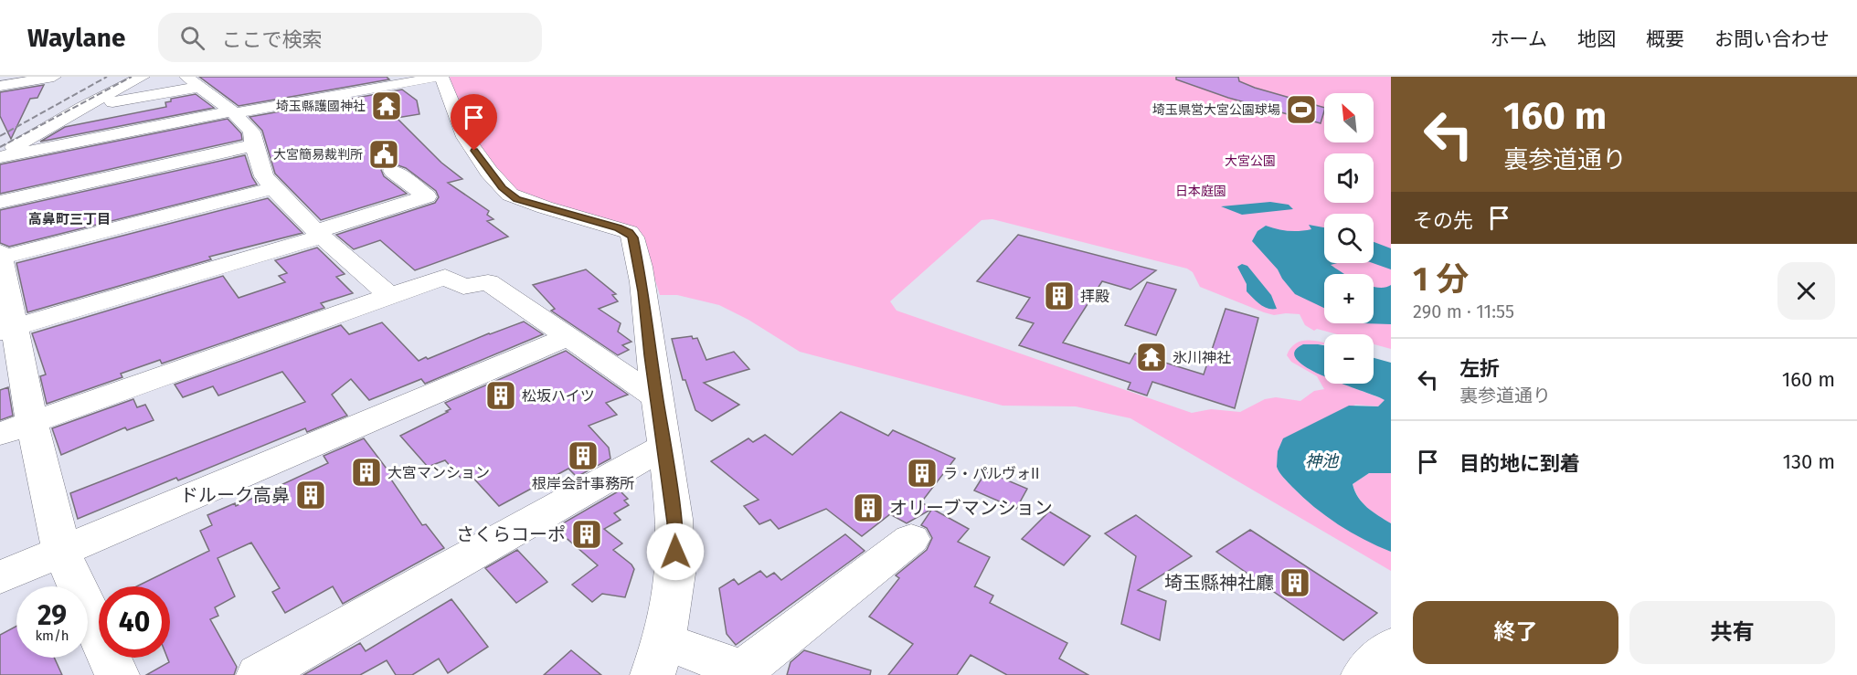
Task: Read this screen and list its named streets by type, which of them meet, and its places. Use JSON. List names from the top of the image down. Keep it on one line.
{"districts":["高鼻町三丁目"],"water":["神池"],"parks":["大宮公園","日本庭園"],"places":{"temple":["埼玉縣護國神社","氷川神社"],"sports":["埼玉県営大宮公園球場"],"public building":["大宮簡易裁判所"],"building":["拝殿","松坂ハイツ","根岸会計事務所","大宮マンション","ラ・パルヴォII","ドルーク高鼻","オリーブマンション","さくらコーポ","埼玉縣神社廳"]},"north":"top left","page":{"header":"Waylane","search":"ここで検索","nav":["ホーム","地図","概要","お問い合わせ"],"turn":["160 m","裏参道通り"],"map_buttons":["+","−"],"then":"その先","heading":["1 分","290 m · 11:55"],"list":[{"name":"左折","note":"裏参道通り","value":"160 m"},{"name":"目的地に到着","value":"130 m"}],"speed":"29 km/h","limit":"40","buttons":["終了","共有"]}}
